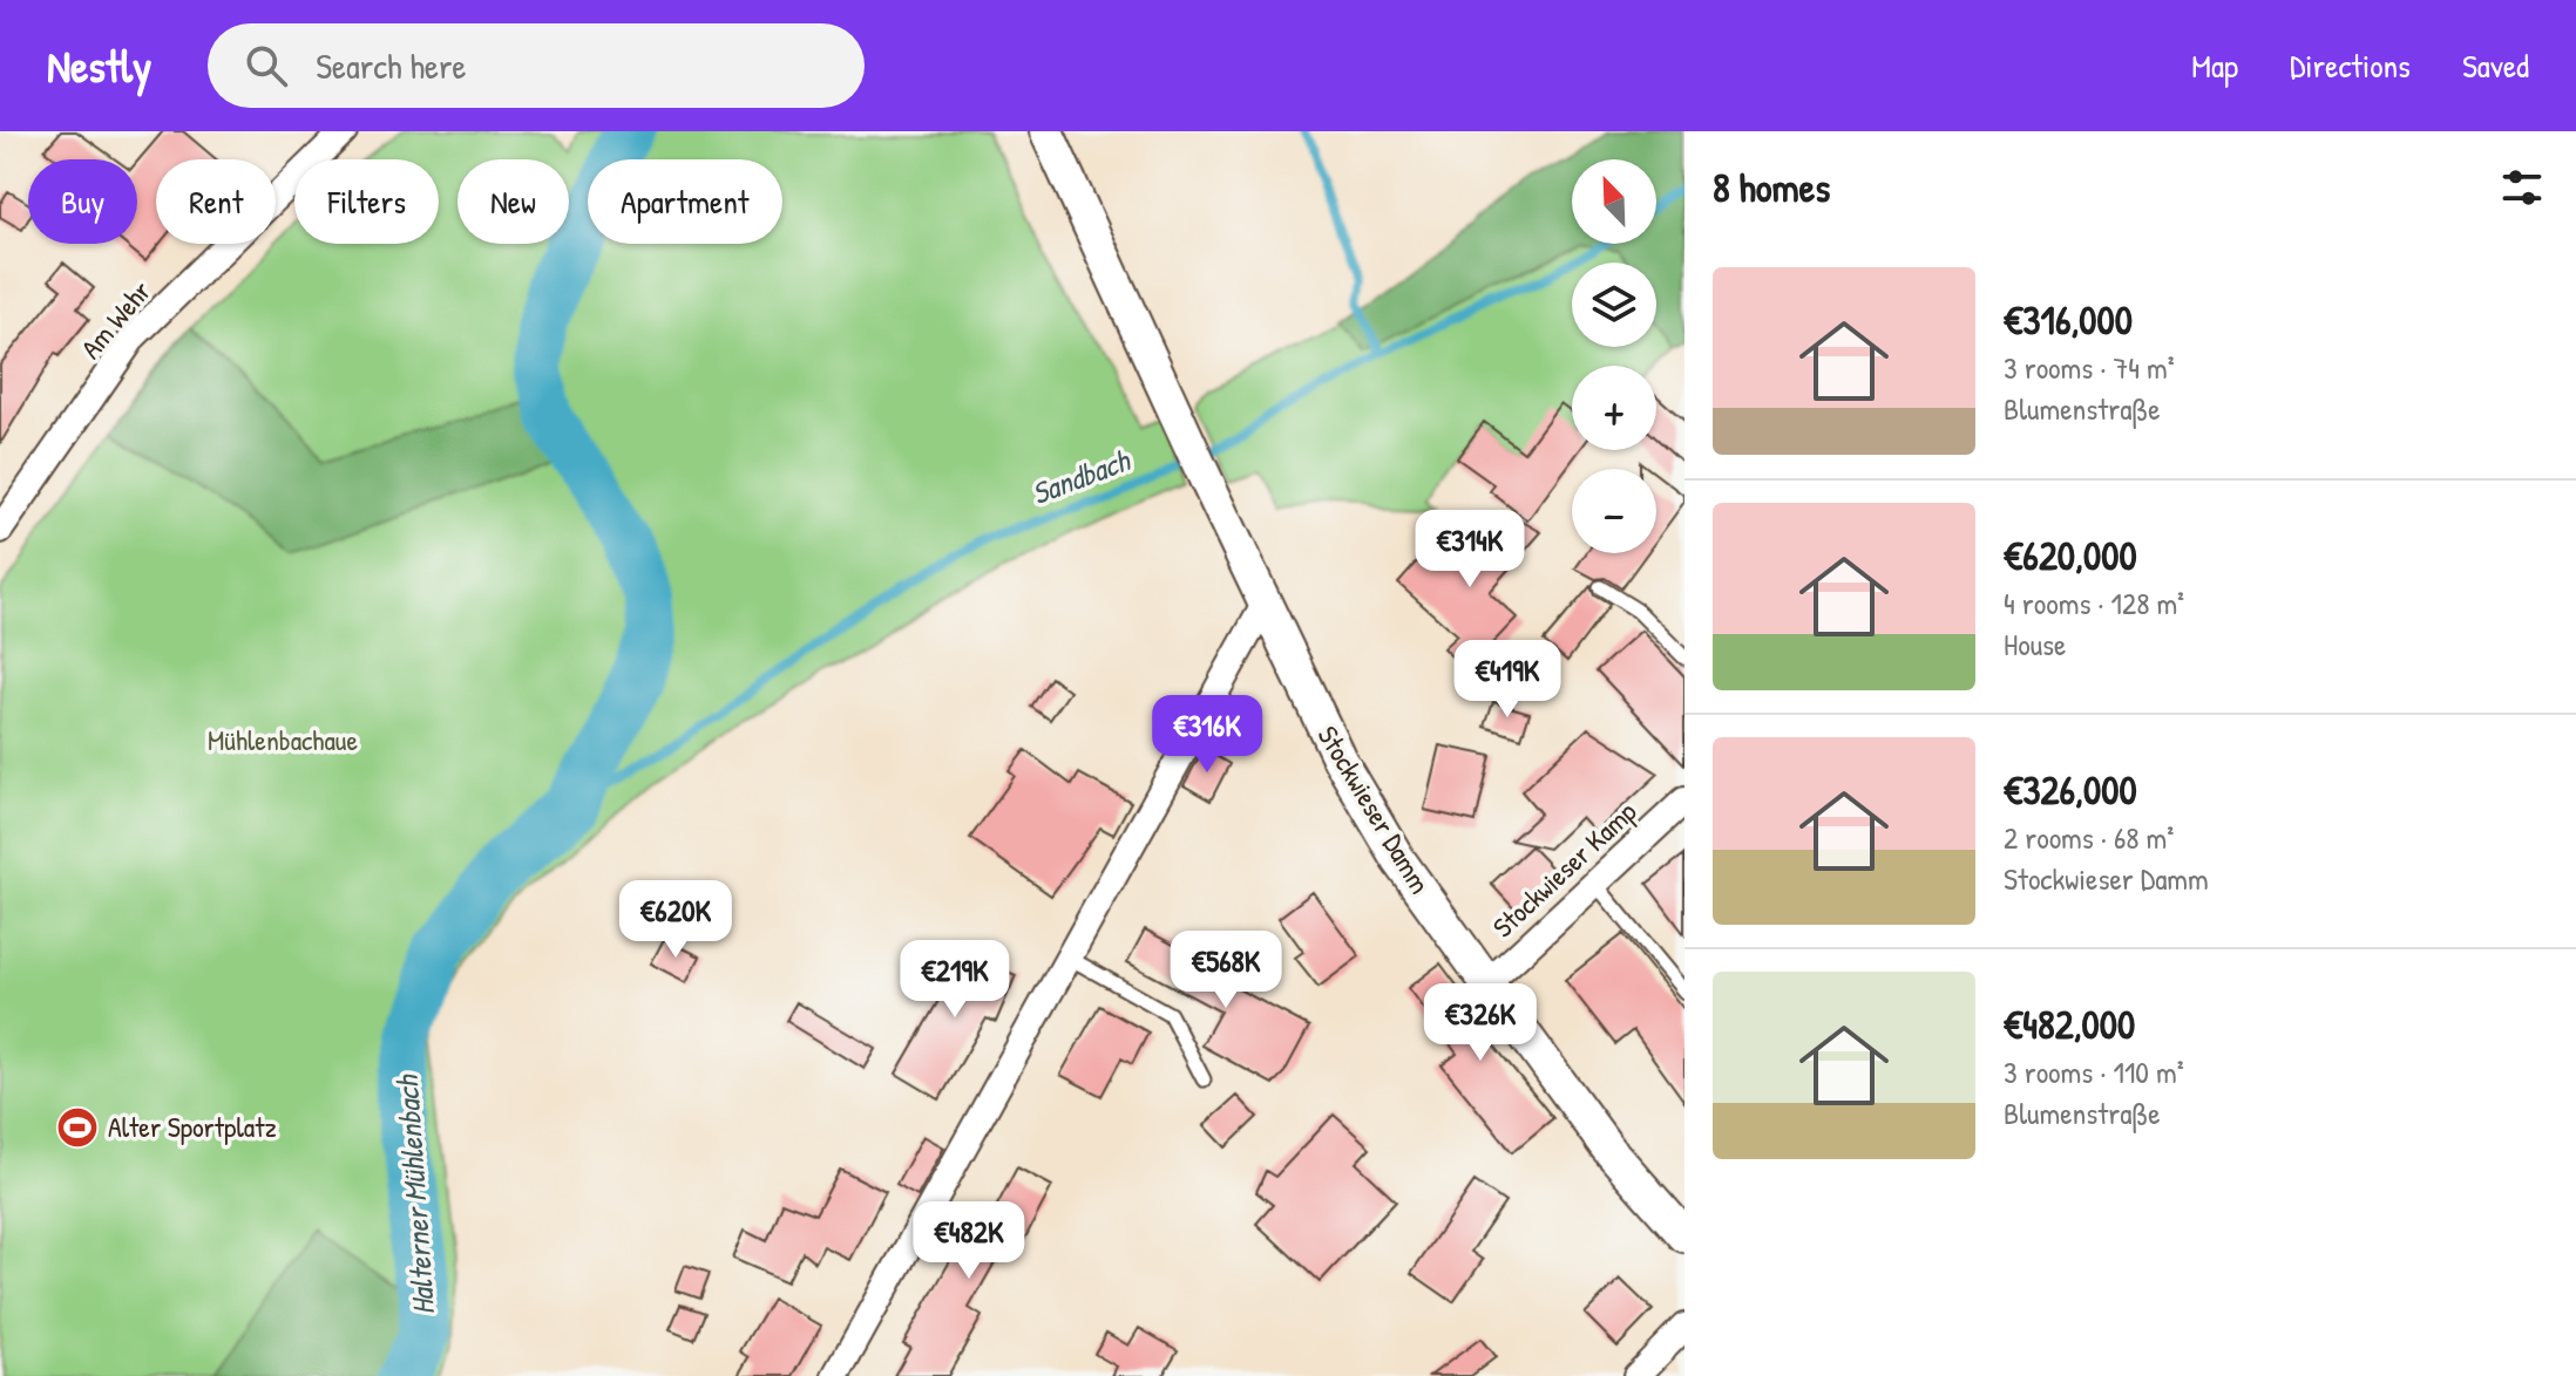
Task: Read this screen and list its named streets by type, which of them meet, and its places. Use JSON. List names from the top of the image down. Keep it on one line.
{"streets":{"street":["Am Wehr","Stockwieser Damm","Stockwieser Kamp"]},"crossings":[["Stockwieser Damm","Stockwieser Kamp"]],"water":["Sandbach","Halterner Mühlenbach"],"parks":["Mühlenbachaue"],"places":{"sports":["Alter Sportplatz"]},"north":"top left","page":{"header":"Nestly","search":"Search here","nav":["Map","Directions","Saved"],"heading":"8 homes","map_buttons":["+","−"],"chip":["Buy","Rent","Filters","New","Apartment"],"list":[{"name":"€316,000","note":"3 rooms · 74 m² · Blumenstraße"},{"name":"€620,000","note":"4 rooms · 128 m² · House"},{"name":"€326,000","note":"2 rooms · 68 m² · Stockwieser Damm"},{"name":"€482,000","note":"3 rooms · 110 m² · Blumenstraße"}],"price":["€314K","€419K","€316K","€620K","€568K","€219K","€326K","€482K"]}}
